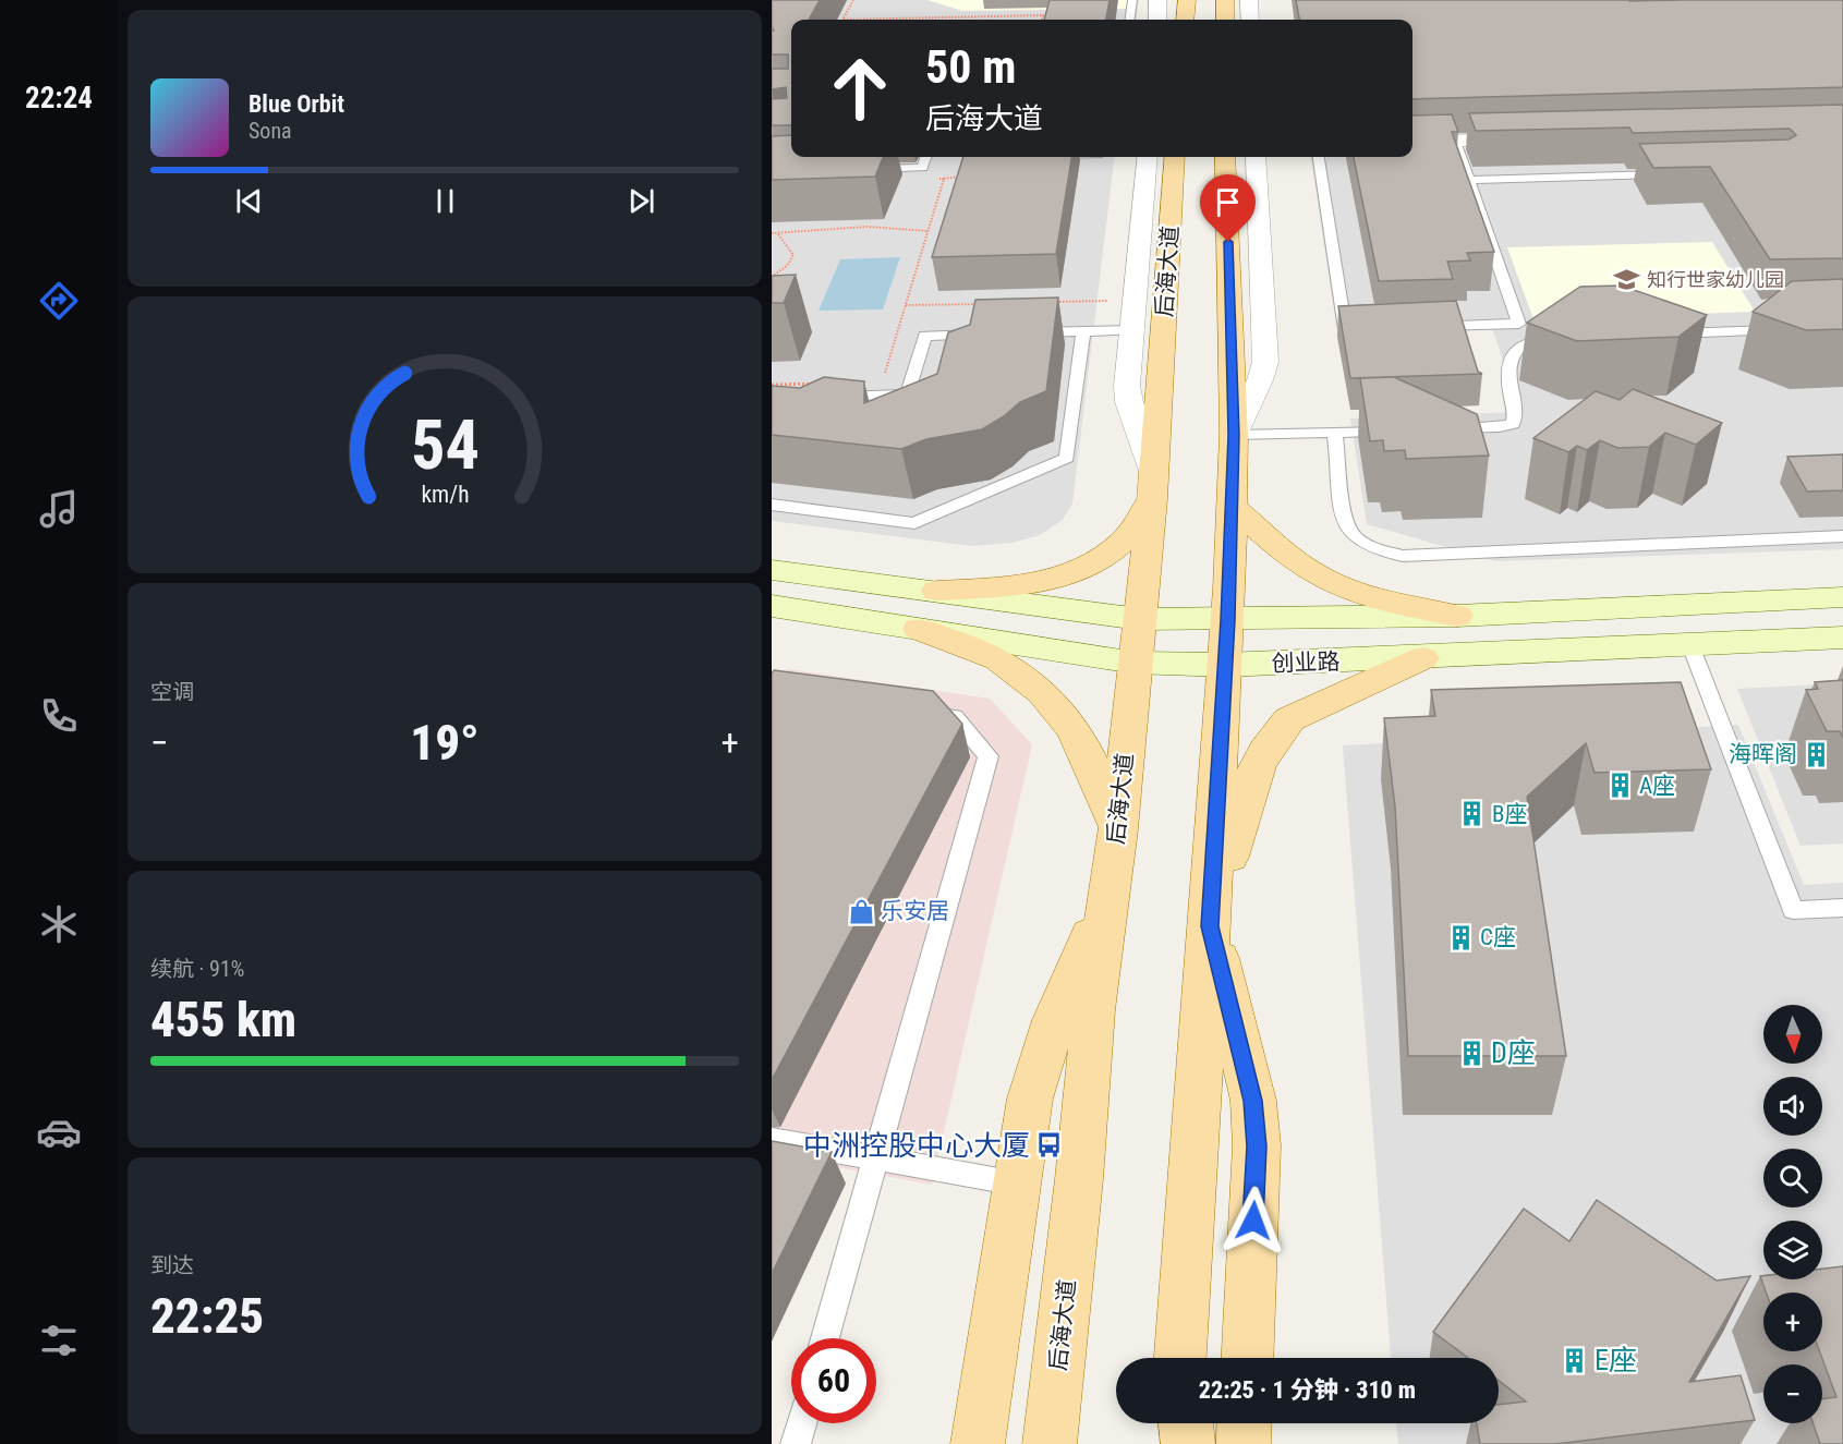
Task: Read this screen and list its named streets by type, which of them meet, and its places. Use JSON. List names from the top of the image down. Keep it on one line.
{"streets":{"main road":["后海大道","创业路"]},"crossings":[["后海大道","创业路"]],"places":{"school or university":["知行世家幼儿园"],"building":["海晖阁","A座","B座","C座","D座","E座"],"shop":["乐安居"],"bus stop":["中洲控股中心大厦"]},"north":"bottom","page":{"tabs":"22:24","turn":["50 m","后海大道"],"song":["Blue Orbit","Sona"],"tile":["空调",["续航 · 91%","455 km"],["到达","22:25"]],"heat":["−","19°","+"],"map_buttons":["+","−"],"limit":"60","trip":"22:25 · 1 分钟 · 310 m","gauge":["54","km/h"]}}
